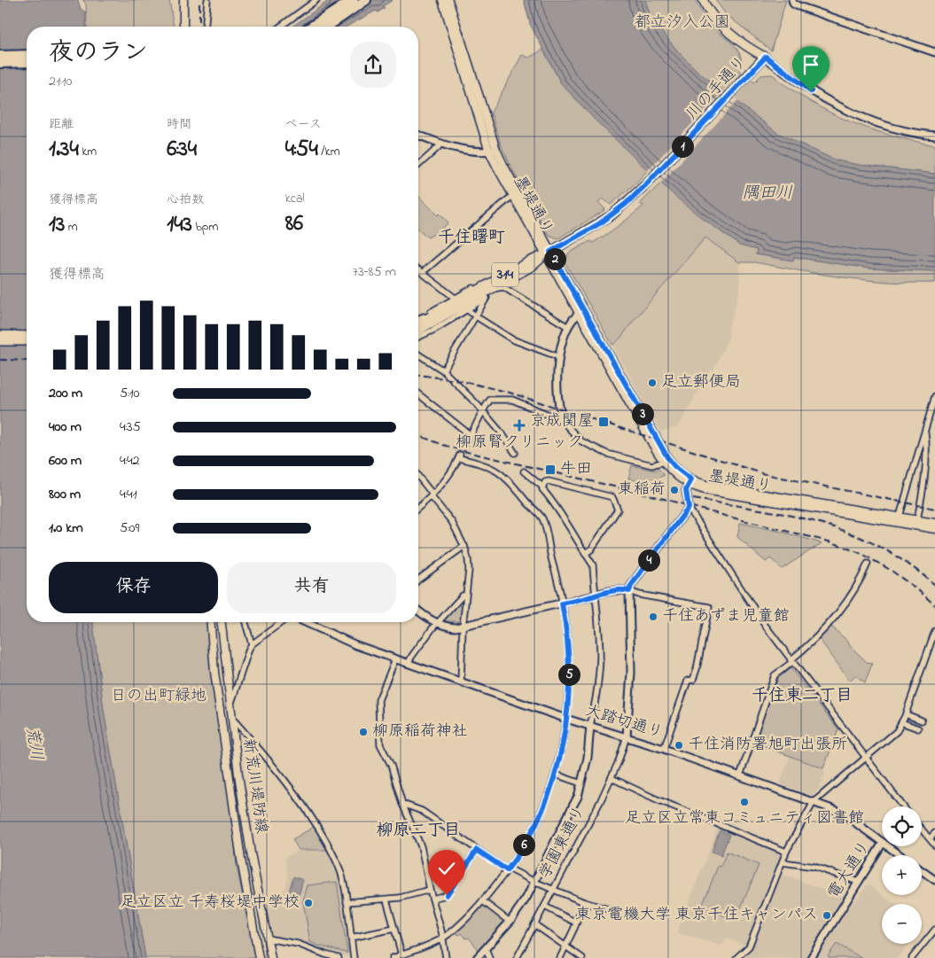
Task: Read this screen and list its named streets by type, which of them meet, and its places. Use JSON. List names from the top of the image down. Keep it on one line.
{"streets":{"main road":["川の手通り","墨堤通り","314","新荒川堤防線"],"street":["大踏切通り","学園東通り","電大通り"]},"crossings":[["川の手通り","墨堤通り"],["大踏切通り","学園東通り"]],"districts":["千住曙町","千住東二丁目","柳原二丁目"],"water":["隅田川","荒川"],"parks":["都立汐入公園","日の出町緑地"],"places":{"other":["足立郵便局","東稲荷","千住あずま児童館","柳原稲荷神社","千住消防署旭町出張所","足立区立常東コミュニティ図書館","足立区立 千寿桜堤中学校","東京電機大学 東京千住キャンパス"],"transit":["京成関屋","牛田"],"health":["柳原腎クリニック"]},"page":{"heading":["夜のラン","21:10"],"stats":[["距離","1.34 km"],["時間","6:34"],["ペース","4:54 /km"],["獲得標高","13 m"],["心拍数","143 bpm"],["kcal","86"]],"pins":["1","2","3","4","5","6"],"chart":["獲得標高","73–85 m"],"list":[{"name":"200 m","note":"5:10"},{"name":"400 m","note":"4:35"},{"name":"600 m","note":"4:42"},{"name":"800 m","note":"4:41"},{"name":"1.0 km","note":"5:09"}],"buttons":["保存","共有"],"map_buttons":["+","−"]}}
